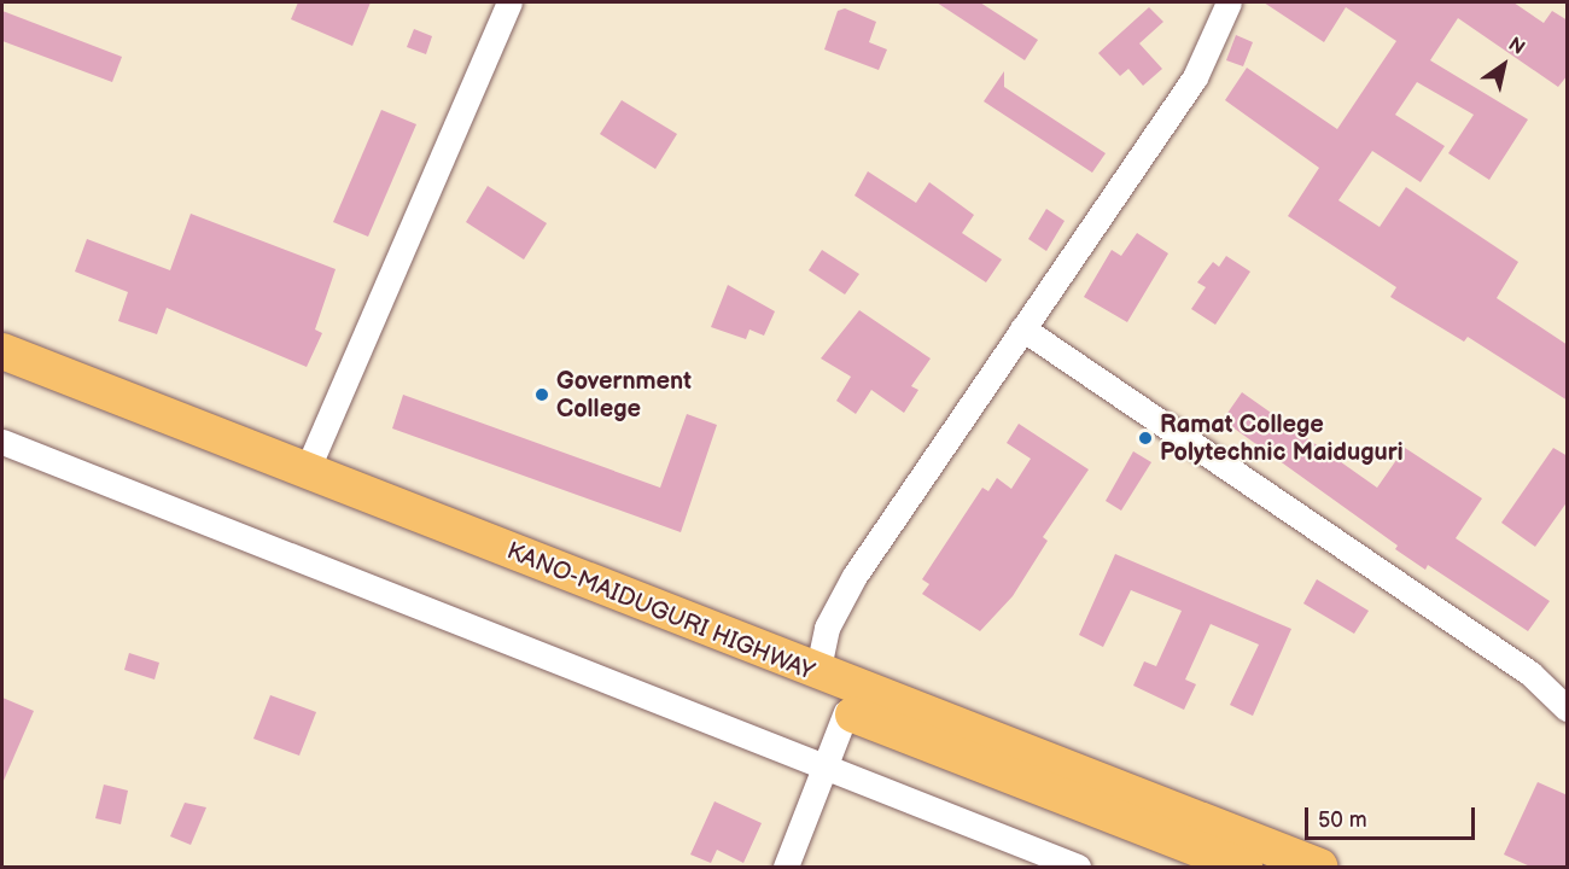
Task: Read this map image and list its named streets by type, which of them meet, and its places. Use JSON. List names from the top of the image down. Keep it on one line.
{"streets":{"highway":["KANO-MAIDUGURI HIGHWAY"]},"places":["Government College","Ramat College Polytechnic Maiduguri"],"scale_bar":"50 m","north":"top right"}
